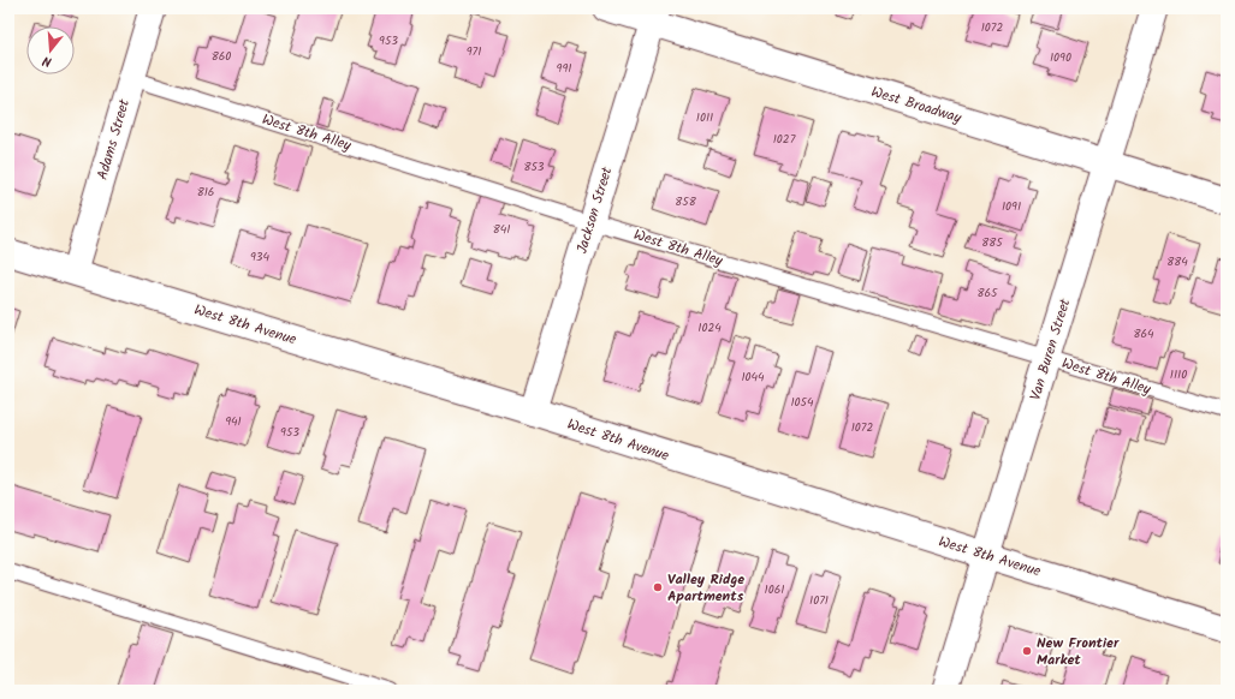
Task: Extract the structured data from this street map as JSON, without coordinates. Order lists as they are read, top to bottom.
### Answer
{
  "streets": {
    "street": [
      "West Broadway",
      "Adams Street",
      "Jackson Street",
      "West 8th Avenue",
      "Van Buren Street"
    ],
    "lane": ["West 8th Alley"]
  },
  "crossings": [
    ["West Broadway", "Jackson Street"],
    ["West Broadway", "Van Buren Street"],
    ["West 8th Alley", "Adams Street"],
    ["West 8th Alley", "Jackson Street"],
    ["West 8th Alley", "Van Buren Street"],
    ["Adams Street", "West 8th Avenue"],
    ["Jackson Street", "West 8th Avenue"],
    ["West 8th Avenue", "Van Buren Street"]
  ],
  "places": ["Valley Ridge Apartments", "New Frontier Market"],
  "house_numbers": [
    "1072",
    "953",
    "971",
    "860",
    "1090",
    "991",
    "1011",
    "1027",
    "853",
    "816",
    "858",
    "1091",
    "841",
    "885",
    "934",
    "884",
    "865",
    "1024",
    "864",
    "1110",
    "1044",
    "1054",
    "941",
    "1072",
    "953",
    "1061",
    "1071"
  ],
  "north": "bottom"
}
